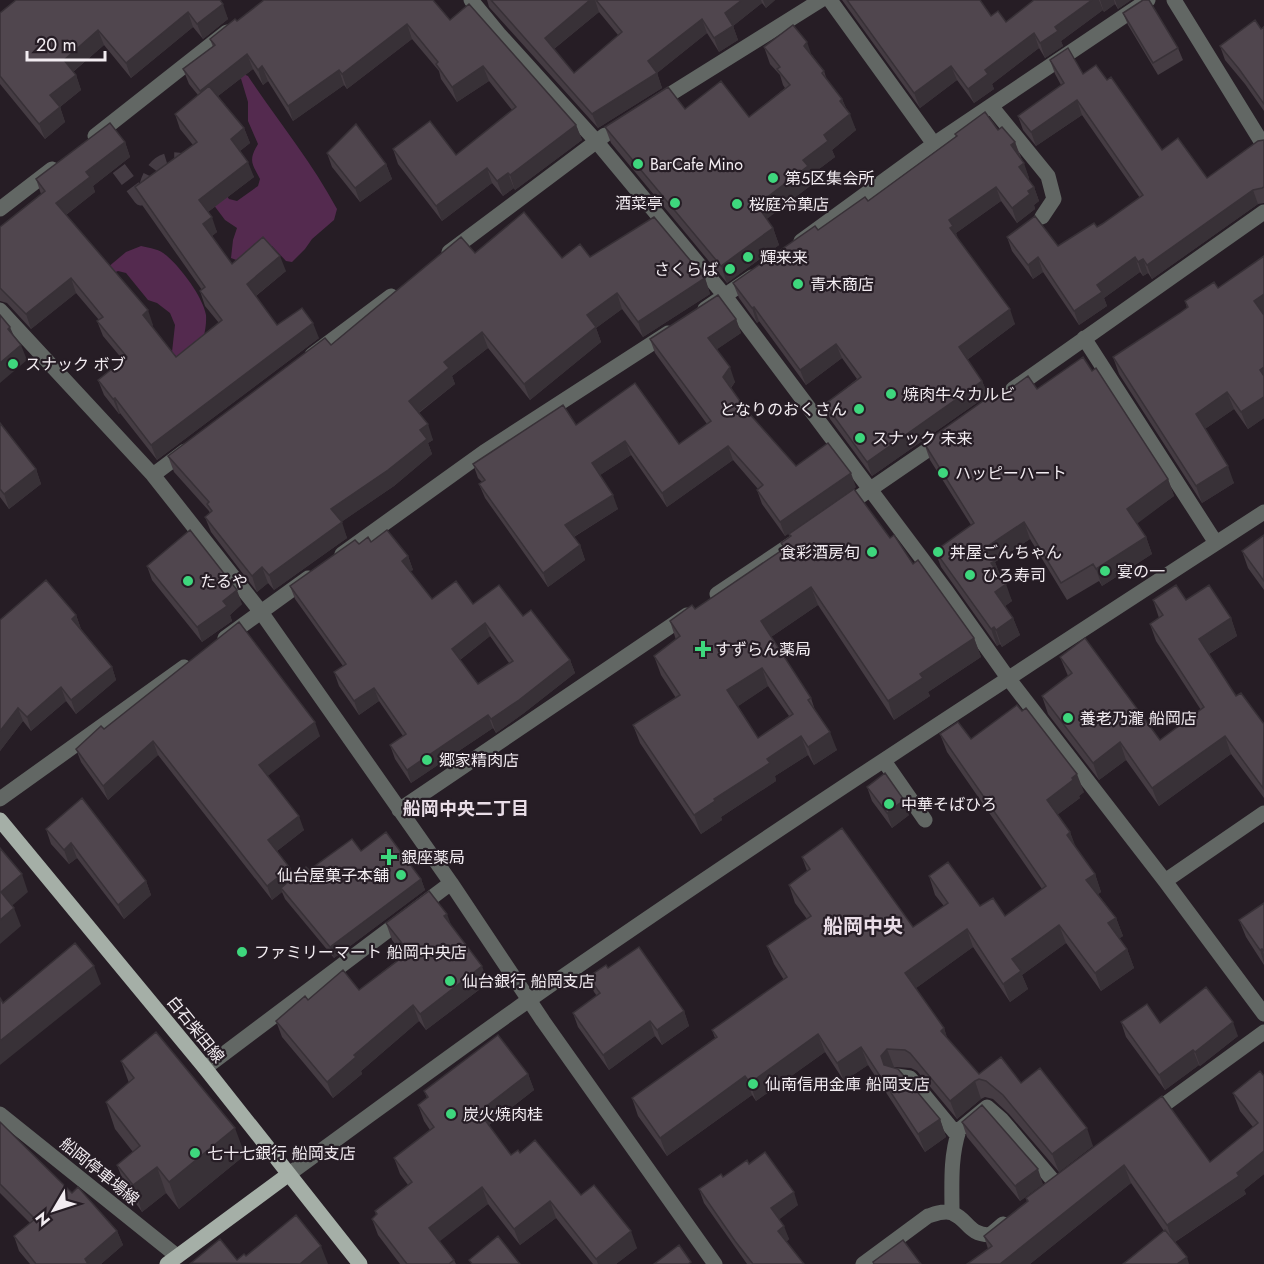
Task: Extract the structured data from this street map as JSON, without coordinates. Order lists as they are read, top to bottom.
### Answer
{
  "streets": {
    "main road": ["白石柴田線"],
    "street": ["船岡停車場線"]
  },
  "districts": ["船岡中央二丁目", "船岡中央"],
  "places": {
    "other": [
      "BarCafe Mino",
      "第５区集会所",
      "酒菜亭",
      "桜庭冷菓店",
      "輝来来",
      "さくらば",
      "青木商店",
      "スナック ボブ",
      "焼肉牛々カルビ",
      "となりのおくさん",
      "スナック 未来",
      "ハッピーハート",
      "食彩酒房旬",
      "丼屋ごんちゃん",
      "宴の一",
      "ひろ寿司",
      "たるや",
      "養老乃瀧 船岡店",
      "郷家精肉店",
      "中華そばひろ",
      "仙台屋菓子本舗",
      "ファミリーマート 船岡中央店",
      "仙台銀行 船岡支店",
      "仙南信用金庫 船岡支店",
      "炭火焼肉桂",
      "七十七銀行 船岡支店"
    ],
    "health": ["すずらん薬局", "銀座薬局"]
  },
  "scale_bar": "20 m",
  "north": "bottom left"
}
